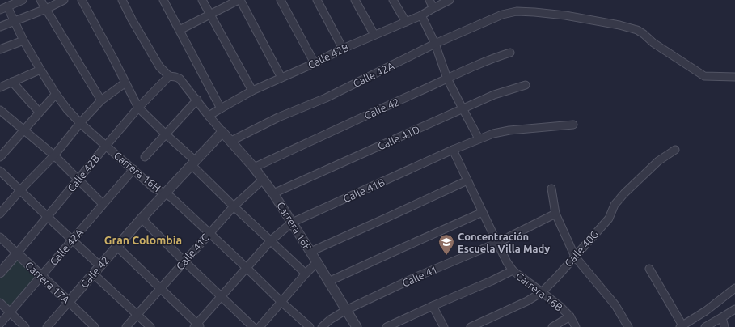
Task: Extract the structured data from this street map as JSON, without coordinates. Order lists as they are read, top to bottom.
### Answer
{
  "streets": {
    "street": [
      "Calle 42B",
      "Calle 42A",
      "Calle 42",
      "Calle 41D",
      "Carrera 16H",
      "Calle 41B",
      "Carrera 16F",
      "Calle 40G",
      "Calle 41C",
      "Calle 41",
      "Carrera 17A",
      "Carrera 16B"
    ]
  },
  "crossings": [
    ["Calle 42B", "Carrera 16H"],
    ["Calle 42B", "Carrera 17A"],
    ["Calle 42A", "Carrera 16H"],
    ["Calle 42A", "Carrera 16F"],
    ["Calle 42A", "Carrera 17A"],
    ["Calle 42", "Carrera 16H"],
    ["Calle 42", "Carrera 16F"],
    ["Calle 42", "Carrera 17A"],
    ["Calle 41D", "Carrera 16F"],
    ["Carrera 16H", "Calle 41B"],
    ["Carrera 16H", "Calle 41C"],
    ["Calle 41B", "Carrera 16F"],
    ["Calle 41B", "Carrera 16B"],
    ["Carrera 16F", "Calle 41C"],
    ["Carrera 16F", "Calle 41"],
    ["Calle 40G", "Carrera 16B"],
    ["Calle 41", "Carrera 16B"]
  ],
  "districts": ["Gran Colombia"],
  "places": {
    "school or university": ["Concentración Escuela Villa Mady"]
  }
}
